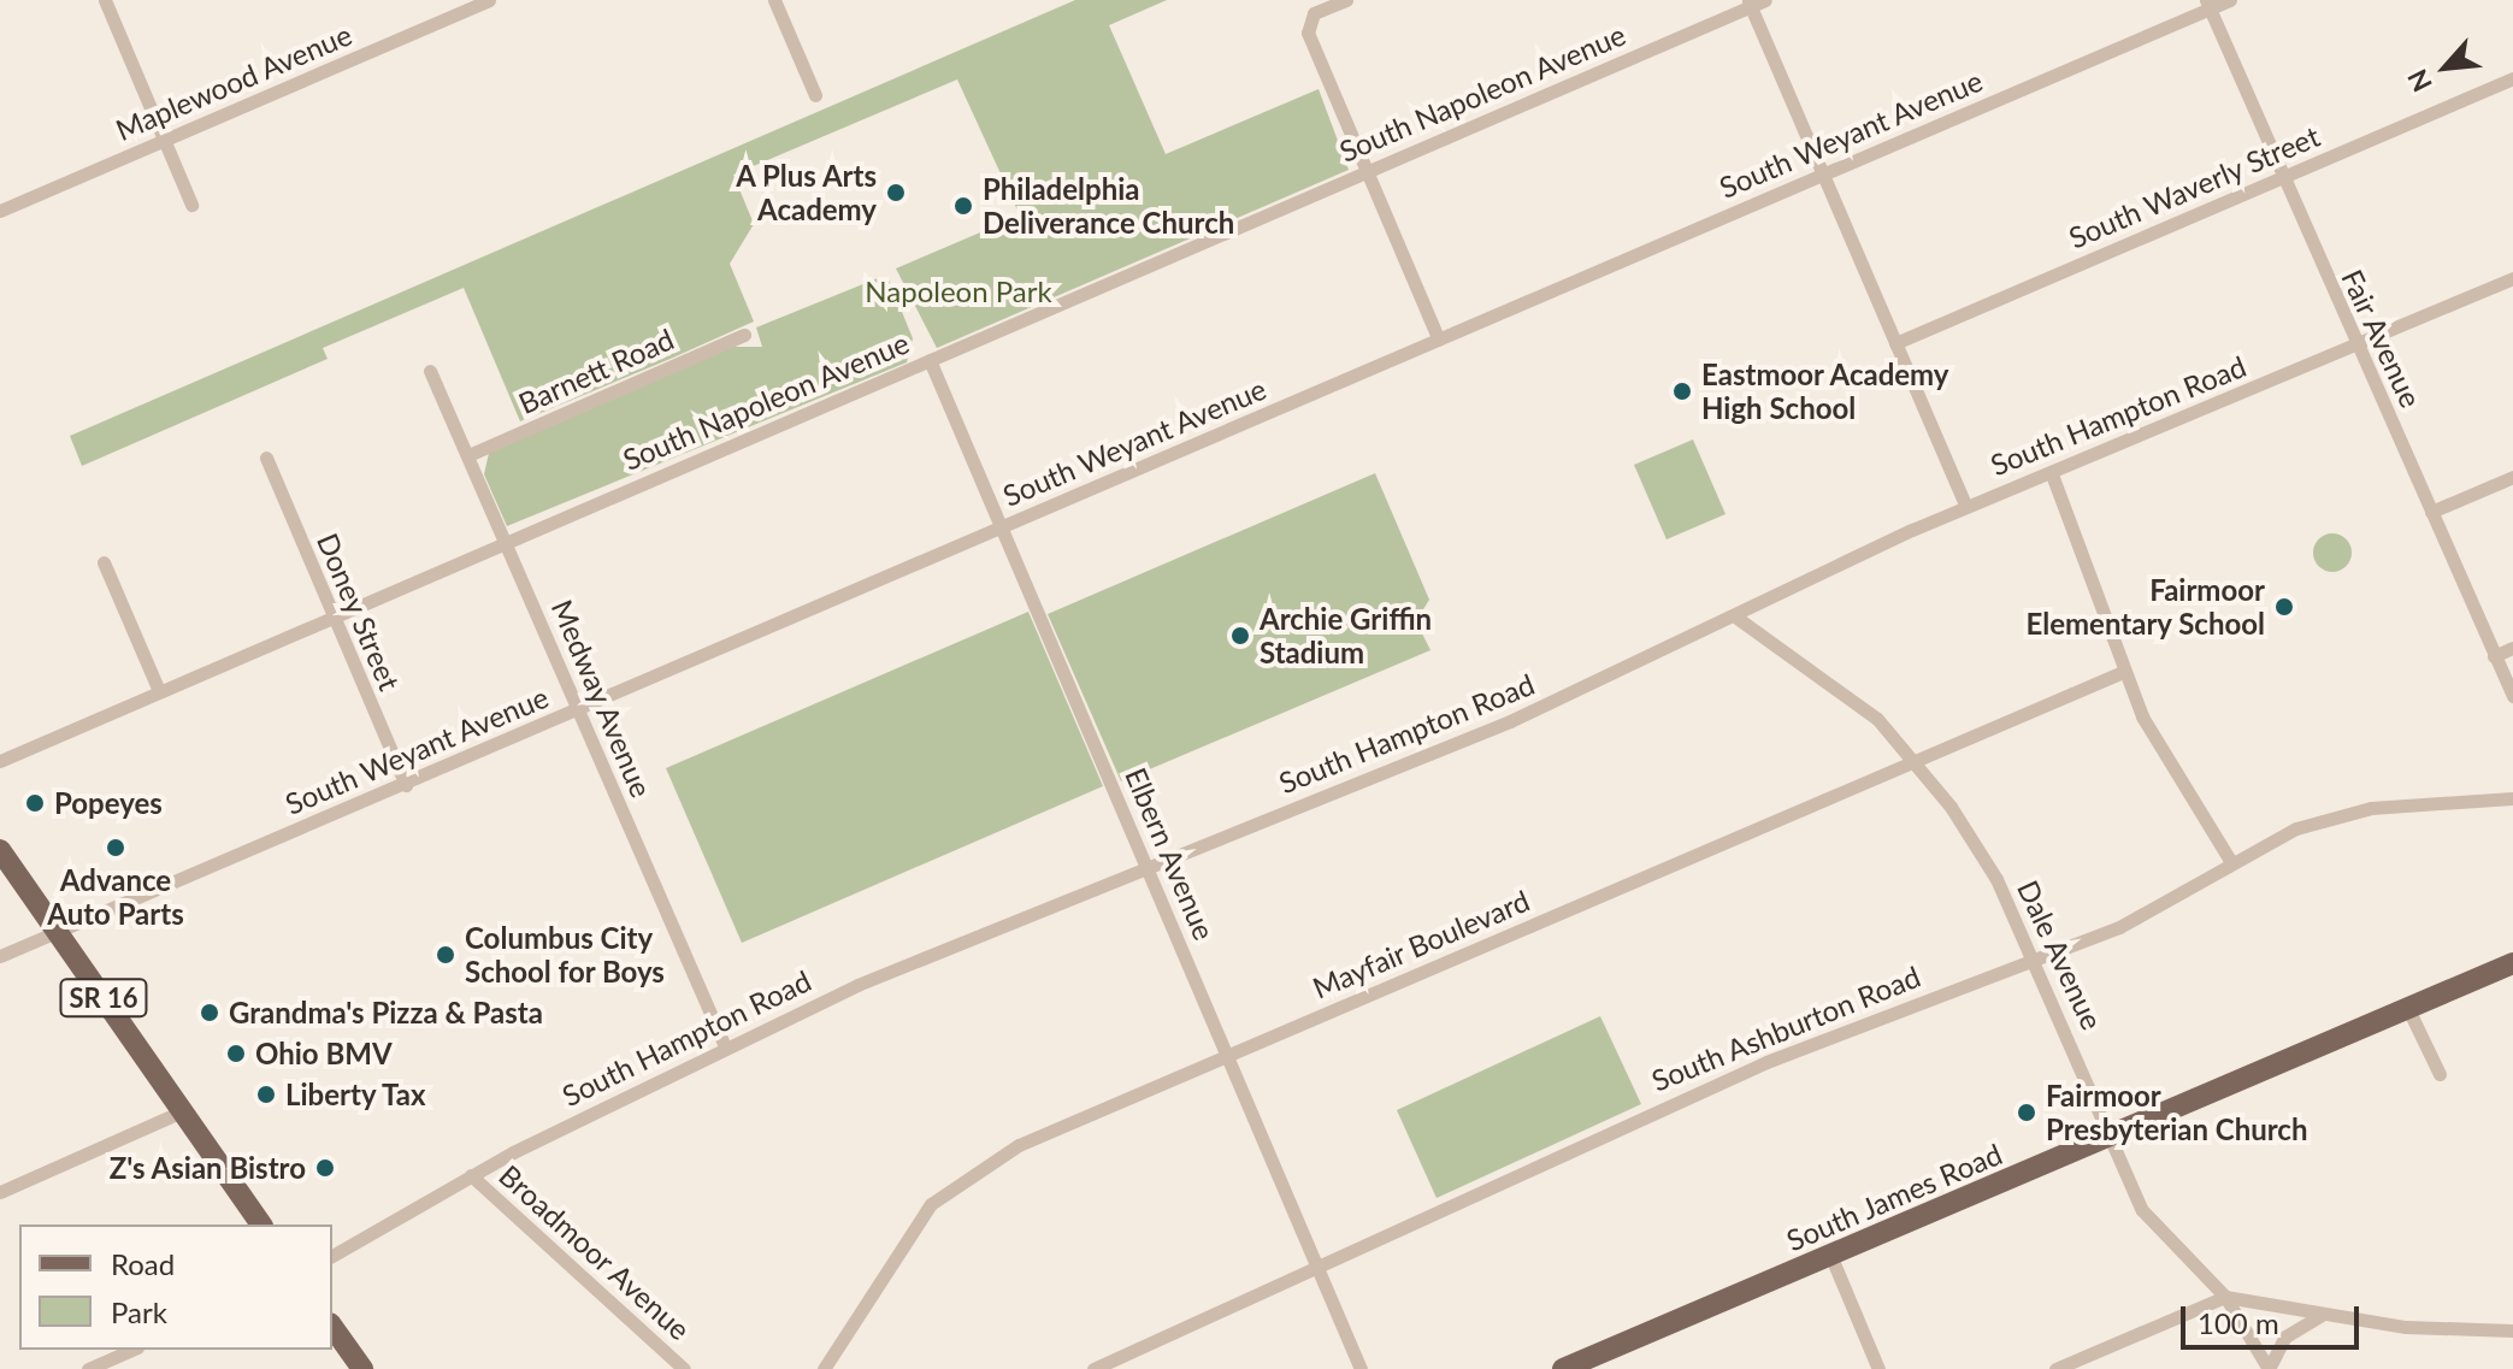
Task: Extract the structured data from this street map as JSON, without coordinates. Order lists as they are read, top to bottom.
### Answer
{
  "streets": {
    "main road": ["SR 16", "South James Road"],
    "street": [
      "Maplewood Avenue",
      "South Napoleon Avenue",
      "South Weyant Avenue",
      "South Waverly Street",
      "Fair Avenue",
      "Barnett Road",
      "South Hampton Road",
      "Doney Street",
      "Medway Avenue",
      "Elbern Avenue",
      "Mayfair Boulevard",
      "Dale Avenue",
      "South Ashburton Road",
      "Broadmoor Avenue"
    ]
  },
  "crossings": [
    ["South Napoleon Avenue", "Doney Street"],
    ["South Napoleon Avenue", "Medway Avenue"],
    ["South Napoleon Avenue", "Elbern Avenue"],
    ["South Weyant Avenue", "Fair Avenue"],
    ["South Weyant Avenue", "Doney Street"],
    ["South Weyant Avenue", "Medway Avenue"],
    ["South Weyant Avenue", "Elbern Avenue"],
    ["South Weyant Avenue", "SR 16"],
    ["South Waverly Street", "Fair Avenue"],
    ["Fair Avenue", "South Hampton Road"],
    ["Barnett Road", "Medway Avenue"],
    ["South Hampton Road", "Medway Avenue"],
    ["South Hampton Road", "Elbern Avenue"],
    ["South Hampton Road", "Dale Avenue"],
    ["South Hampton Road", "Broadmoor Avenue"],
    ["Elbern Avenue", "Mayfair Boulevard"],
    ["Elbern Avenue", "South Ashburton Road"],
    ["Mayfair Boulevard", "Dale Avenue"],
    ["Dale Avenue", "South Ashburton Road"],
    ["Dale Avenue", "South James Road"]
  ],
  "parks": ["Napoleon Park"],
  "places": [
    "A Plus Arts Academy",
    "Philadelphia Deliverance Church",
    "Eastmoor Academy High School",
    "Fairmoor Elementary School",
    "Archie Griffin Stadium",
    "Popeyes",
    "Advance Auto Parts",
    "Columbus City School for Boys",
    "Grandma's Pizza & Pasta",
    "Ohio BMV",
    "Liberty Tax",
    "Fairmoor Presbyterian Church",
    "Z's Asian Bistro"
  ],
  "legend": ["Road", "Park"],
  "scale_bar": "100 m",
  "north": "bottom left"
}
